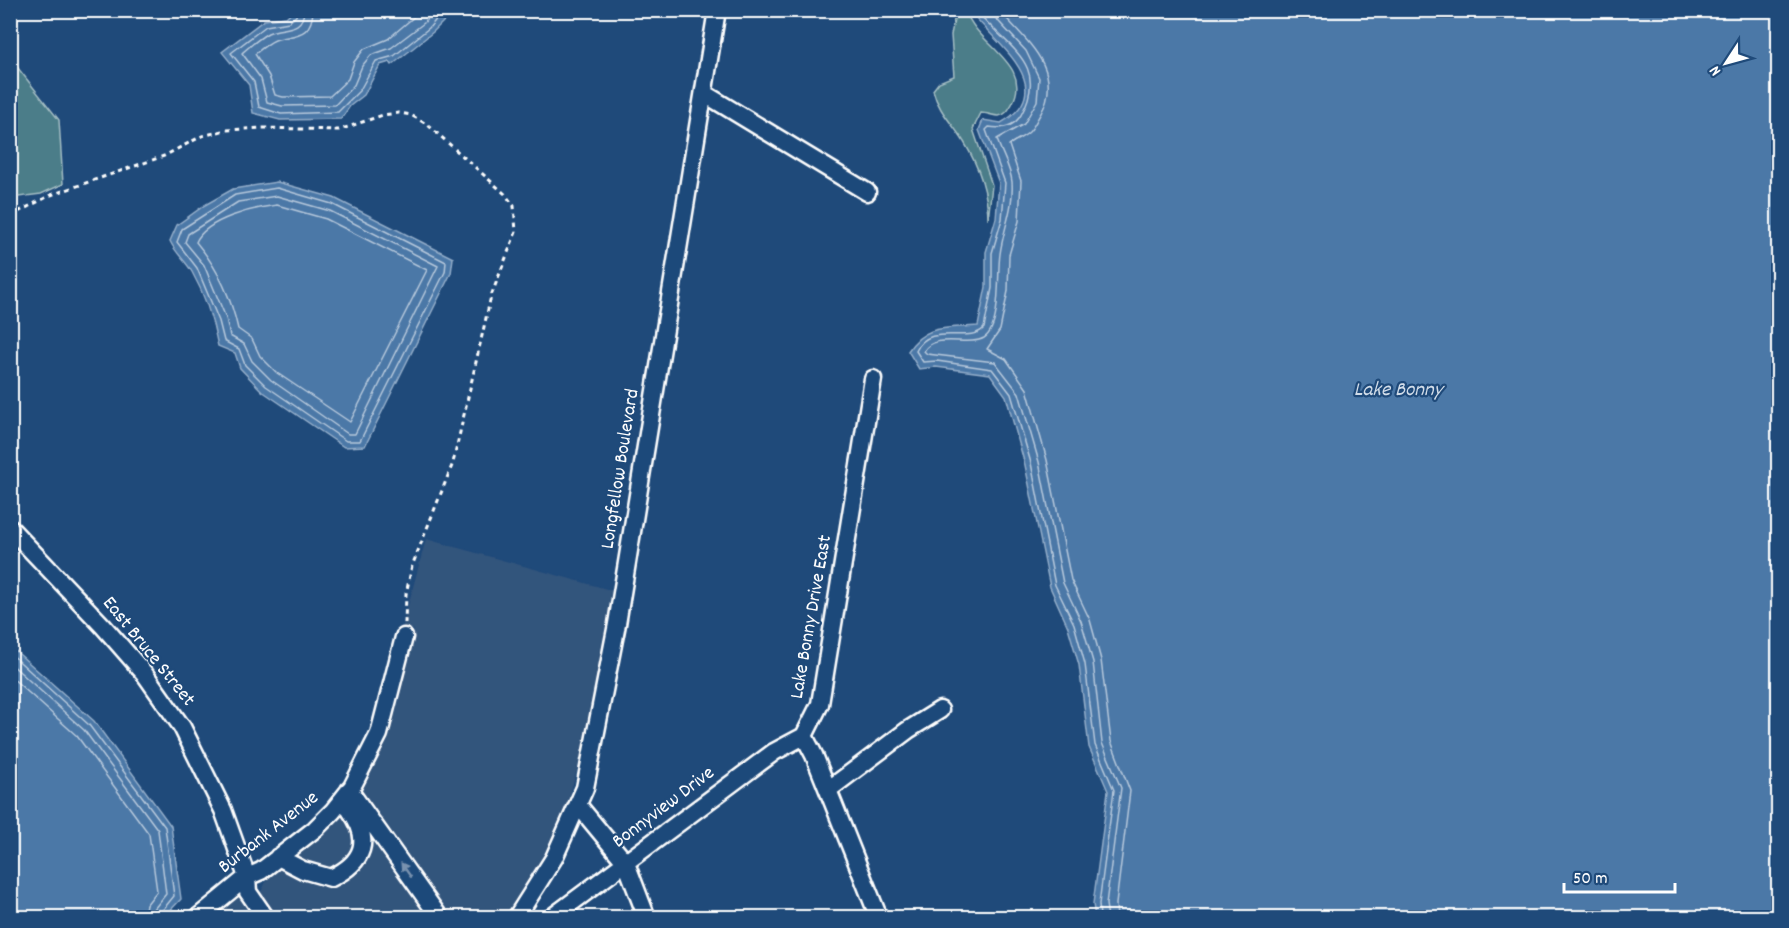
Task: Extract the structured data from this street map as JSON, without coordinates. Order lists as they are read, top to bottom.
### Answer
{
  "streets": {
    "street": [
      "Longfellow Boulevard",
      "Lake Bonny Drive East",
      "East Bruce Street",
      "Bonnyview Drive",
      "Burbank Avenue"
    ]
  },
  "crossings": [
    ["Lake Bonny Drive East", "Bonnyview Drive"],
    ["East Bruce Street", "Burbank Avenue"]
  ],
  "water": ["Lake Bonny"],
  "scale_bar": "50 m",
  "north": "bottom left"
}
